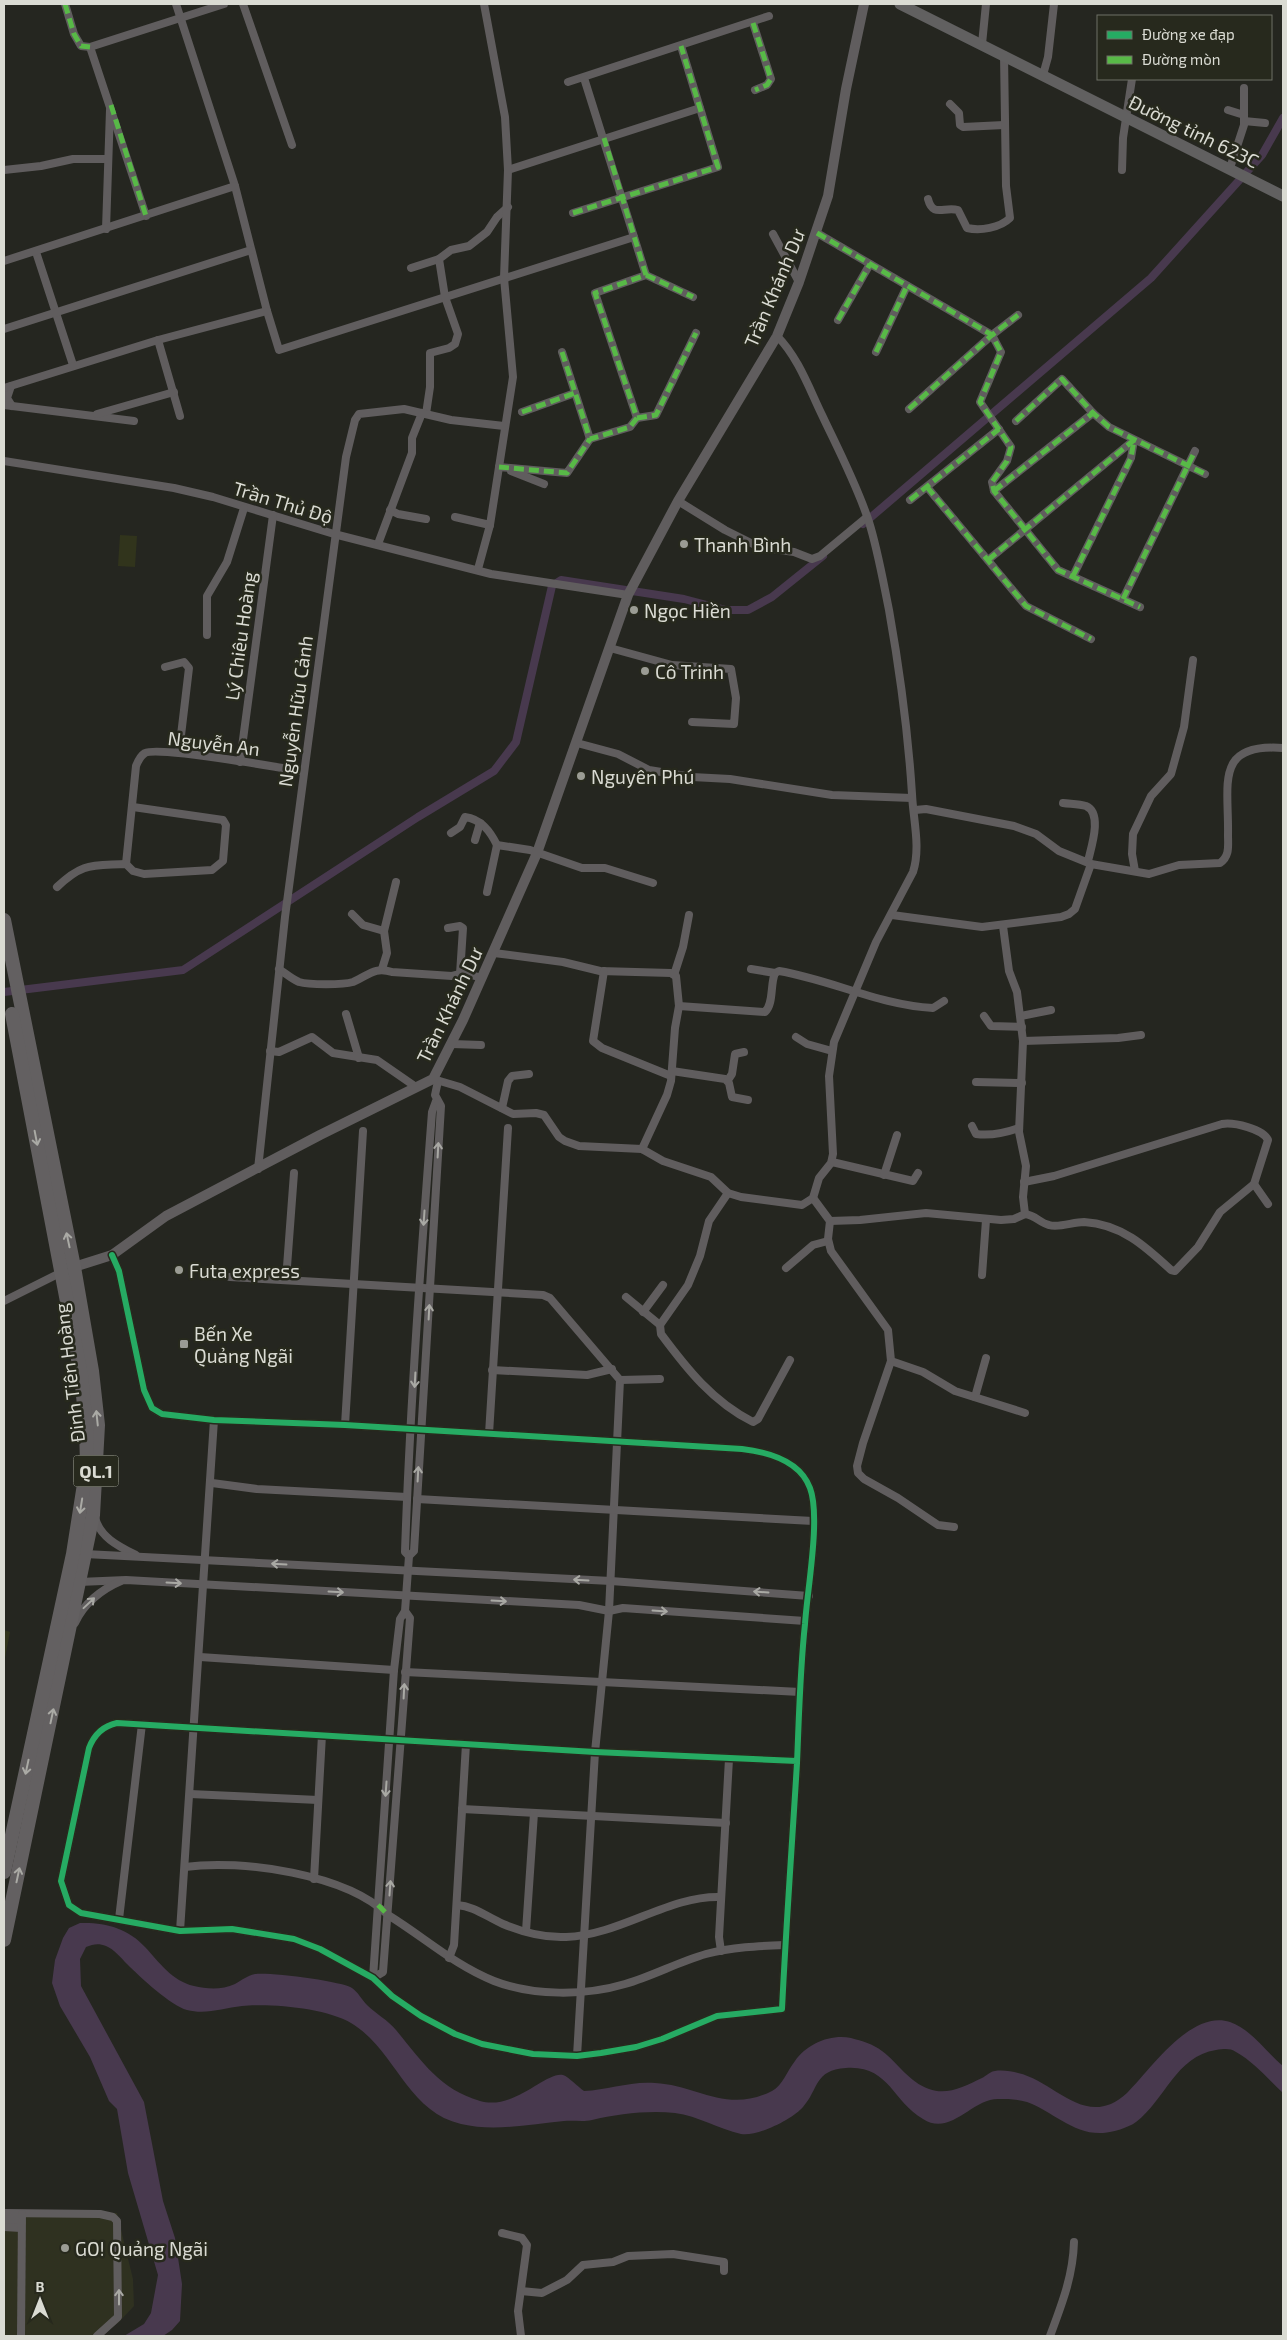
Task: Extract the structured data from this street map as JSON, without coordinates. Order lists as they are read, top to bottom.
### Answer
{
  "streets": {
    "highway": ["Đinh Tiên Hoàng", "QL.1"],
    "main road": ["Đường tỉnh 623C"],
    "street": [
      "Trần Khánh Dư",
      "Trần Thủ Độ",
      "Lý Chiêu Hoàng",
      "Nguyễn Hữu Cảnh",
      "Nguyễn An"
    ]
  },
  "crossings": [
    ["Trần Khánh Dư", "Trần Thủ Độ"],
    ["Trần Khánh Dư", "Đinh Tiên Hoàng"],
    ["Trần Thủ Độ", "Lý Chiêu Hoàng"],
    ["Trần Thủ Độ", "Nguyễn Hữu Cảnh"],
    ["Lý Chiêu Hoàng", "Nguyễn An"],
    ["Nguyễn Hữu Cảnh", "Nguyễn An"]
  ],
  "places": {
    "other": [
      "Thanh Bình",
      "Ngọc Hiền",
      "Cô Trinh",
      "Nguyên Phú",
      "Futa express",
      "GO! Quảng Ngãi"
    ],
    "transit": ["Bến Xe Quảng Ngãi"]
  },
  "legend": ["Đường xe đạp", "Đường mòn"],
  "north": "top"
}
